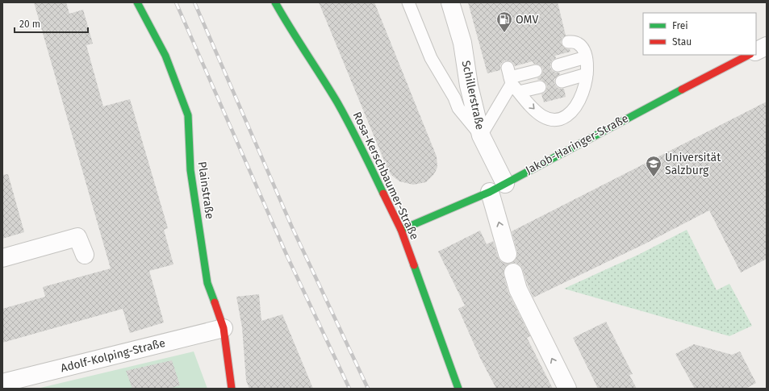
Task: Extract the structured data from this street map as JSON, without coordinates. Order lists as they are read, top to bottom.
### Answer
{
  "streets": {
    "street": [
      "Schillerstraße",
      "Jakob-Haringer-Straße",
      "Rosa-Kerschbaumer-Straße",
      "Plainstraße",
      "Adolf-Kolping-Straße"
    ]
  },
  "crossings": [
    ["Schillerstraße", "Jakob-Haringer-Straße"],
    ["Jakob-Haringer-Straße", "Rosa-Kerschbaumer-Straße"],
    ["Plainstraße", "Adolf-Kolping-Straße"]
  ],
  "places": {
    "fuel station": ["OMV"],
    "school or university": ["Universität Salzburg"]
  },
  "legend": ["Frei", "Stau"],
  "scale_bar": "20 m"
}
